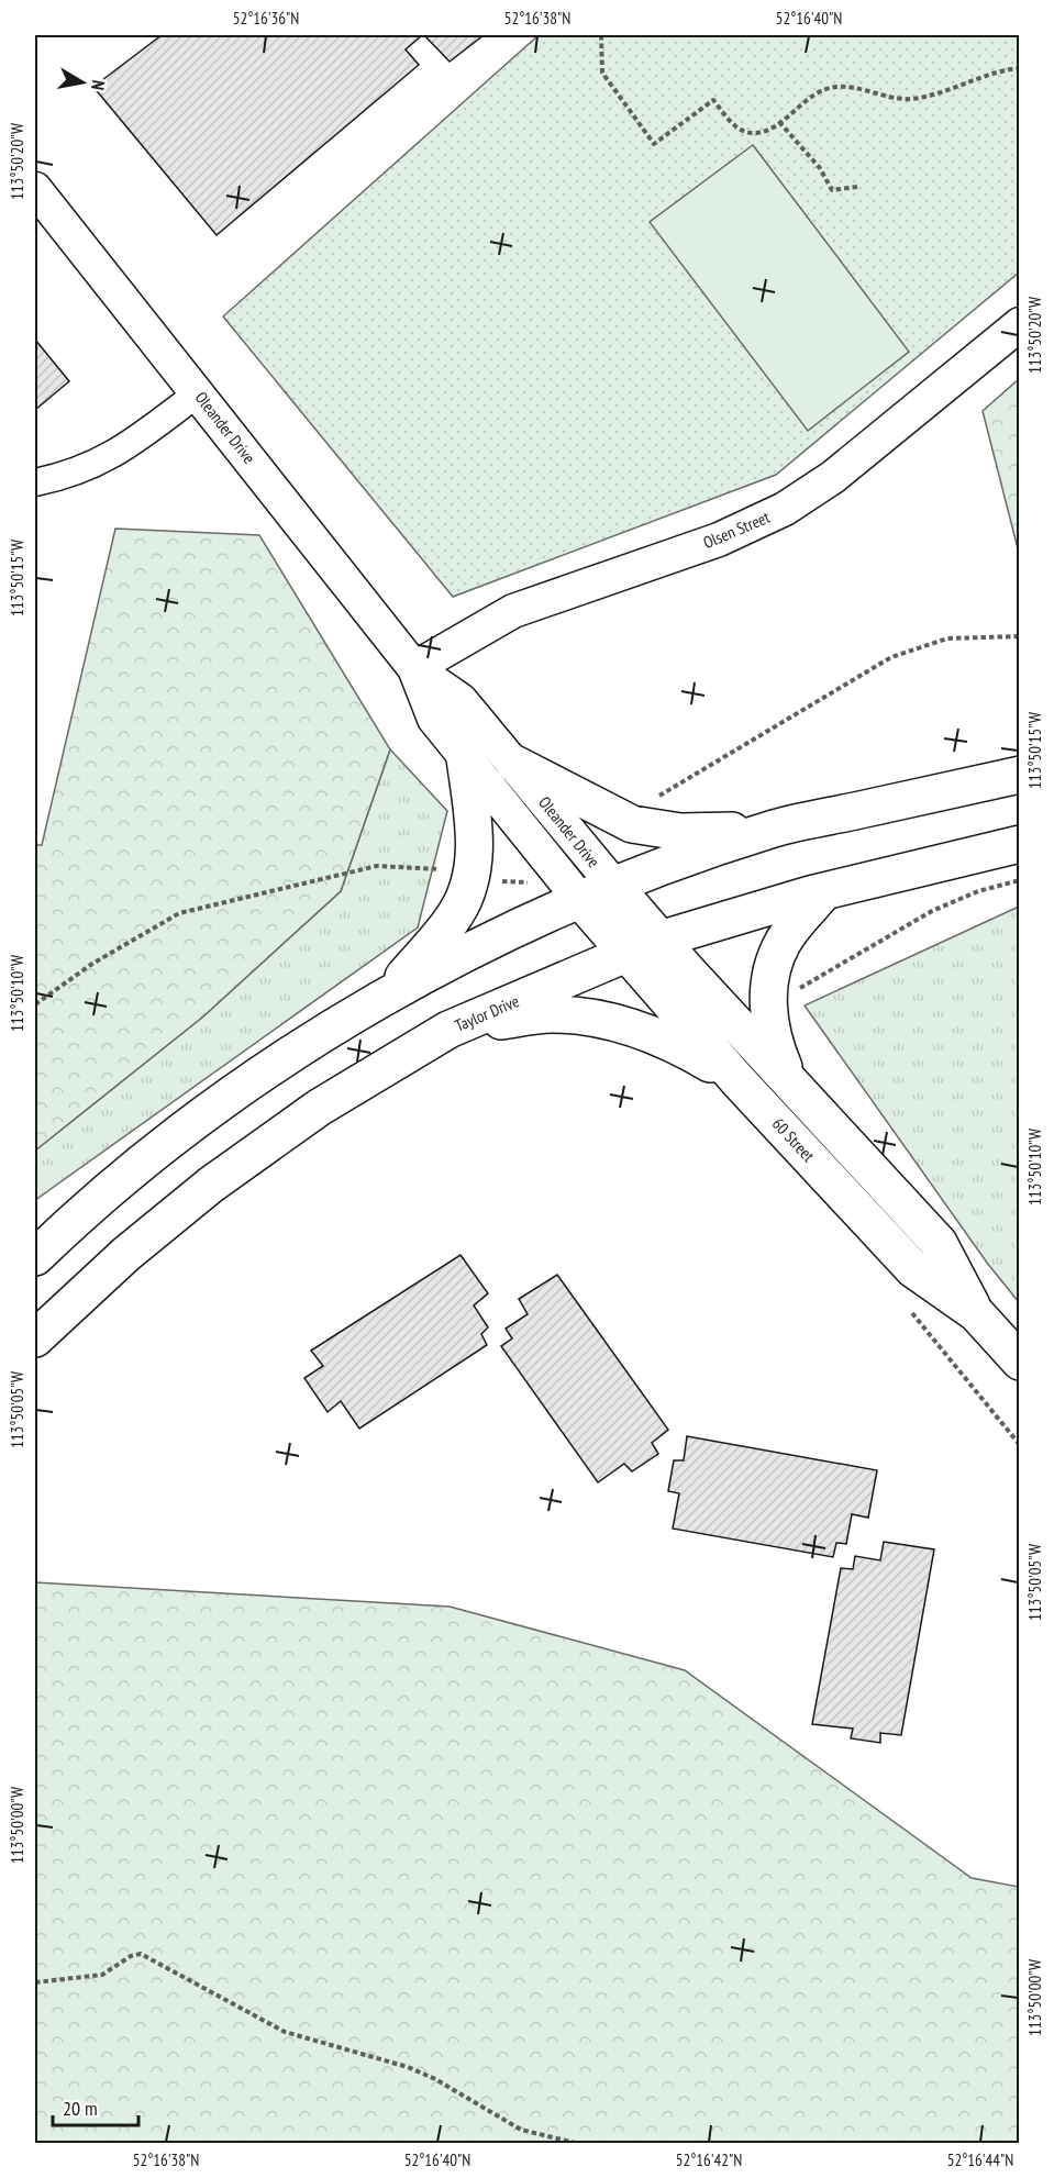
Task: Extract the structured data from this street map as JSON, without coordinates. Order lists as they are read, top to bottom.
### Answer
{
  "streets": {
    "main road": ["Taylor Drive", "60 Street"],
    "street": ["Oleander Drive", "Olsen Street"]
  },
  "crossings": [
    ["Oleander Drive", "Olsen Street"],
    ["Oleander Drive", "60 Street"],
    ["Taylor Drive", "60 Street"]
  ],
  "scale_bar": "20 m",
  "north": "right",
  "coordinates": [
    "52°16'36\"N",
    "52°16'38\"N",
    "52°16'40\"N",
    "113°50'20\"W",
    "113°50'15\"W",
    "113°50'10\"W",
    "113°50'05\"W",
    "113°50'00\"W",
    "52°16'42\"N",
    "52°16'44\"N"
  ]
}
